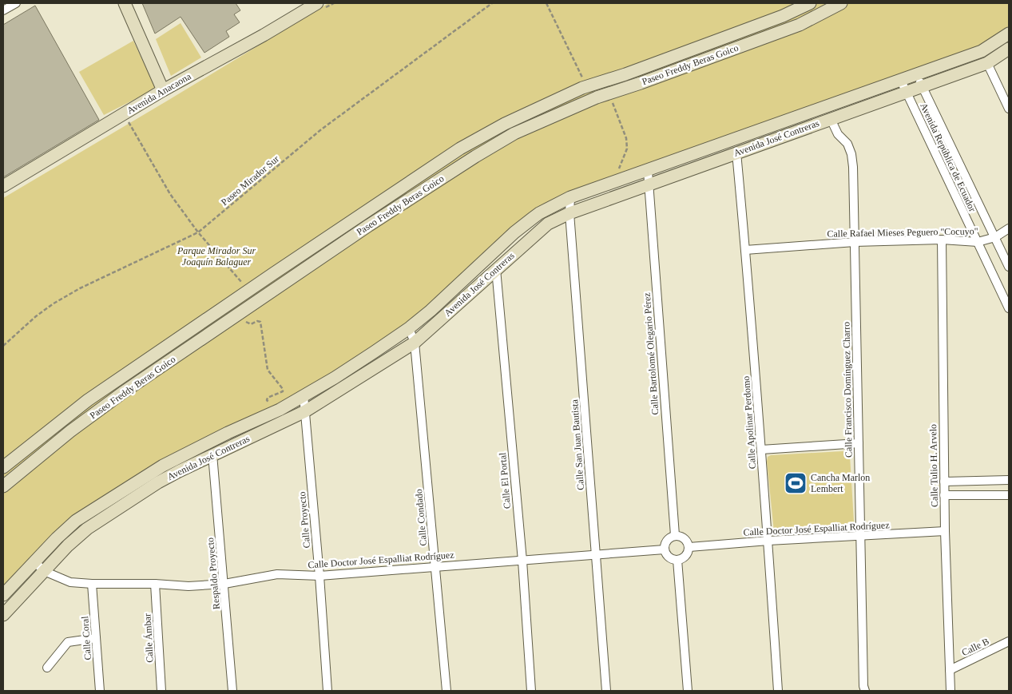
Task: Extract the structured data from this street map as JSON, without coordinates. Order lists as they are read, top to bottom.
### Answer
{
  "streets": {
    "main road": ["Paseo Freddy Beras Goico", "Avenida Anacaona", "Avenida José Contreras"],
    "street": [
      "Avenida República de Ecuador",
      "Calle Rafael Mieses Peguero \"Cocuyo\"",
      "Calle Bartolomé Olegario Pérez",
      "Calle Francisco Domínguez Charro",
      "Calle Apolinar Perdomo",
      "Calle San Juan Bautista",
      "Calle Tulio H. Arvelo",
      "Calle El Portal",
      "Calle Condado",
      "Calle Proyecto",
      "Calle Doctor José Espalliat Rodríguez",
      "Respaldo Proyecto",
      "Calle Coral",
      "Calle Ámbar",
      "Calle B"
    ],
    "path": ["Paseo Mirador Sur"]
  },
  "crossings": [
    ["Avenida José Contreras", "Avenida República de Ecuador"],
    ["Avenida José Contreras", "Calle Bartolomé Olegario Pérez"],
    ["Avenida José Contreras", "Calle Francisco Domínguez Charro"],
    ["Avenida José Contreras", "Calle Apolinar Perdomo"],
    ["Avenida José Contreras", "Calle San Juan Bautista"],
    ["Avenida José Contreras", "Calle El Portal"],
    ["Avenida José Contreras", "Calle Condado"],
    ["Avenida José Contreras", "Calle Proyecto"],
    ["Avenida José Contreras", "Calle Doctor José Espalliat Rodríguez"],
    ["Avenida José Contreras", "Respaldo Proyecto"],
    ["Avenida República de Ecuador", "Calle Rafael Mieses Peguero \"Cocuyo\""],
    ["Calle Rafael Mieses Peguero \"Cocuyo\"", "Calle Francisco Domínguez Charro"],
    ["Calle Rafael Mieses Peguero \"Cocuyo\"", "Calle Apolinar Perdomo"],
    ["Calle Rafael Mieses Peguero \"Cocuyo\"", "Calle Tulio H. Arvelo"],
    ["Calle Bartolomé Olegario Pérez", "Calle Doctor José Espalliat Rodríguez"],
    ["Calle Francisco Domínguez Charro", "Calle Doctor José Espalliat Rodríguez"],
    ["Calle Apolinar Perdomo", "Calle Doctor José Espalliat Rodríguez"],
    ["Calle San Juan Bautista", "Calle Doctor José Espalliat Rodríguez"],
    ["Calle Tulio H. Arvelo", "Calle Doctor José Espalliat Rodríguez"],
    ["Calle Tulio H. Arvelo", "Calle B"],
    ["Calle El Portal", "Calle Doctor José Espalliat Rodríguez"],
    ["Calle Condado", "Calle Doctor José Espalliat Rodríguez"],
    ["Calle Proyecto", "Calle Doctor José Espalliat Rodríguez"],
    ["Calle Doctor José Espalliat Rodríguez", "Respaldo Proyecto"],
    ["Calle Doctor José Espalliat Rodríguez", "Calle Coral"],
    ["Calle Doctor José Espalliat Rodríguez", "Calle Ámbar"]
  ],
  "parks": ["Parque Mirador Sur Joaquín Balaguer"],
  "places": {
    "sports": ["Cancha Marlon Lembert"]
  }
}
